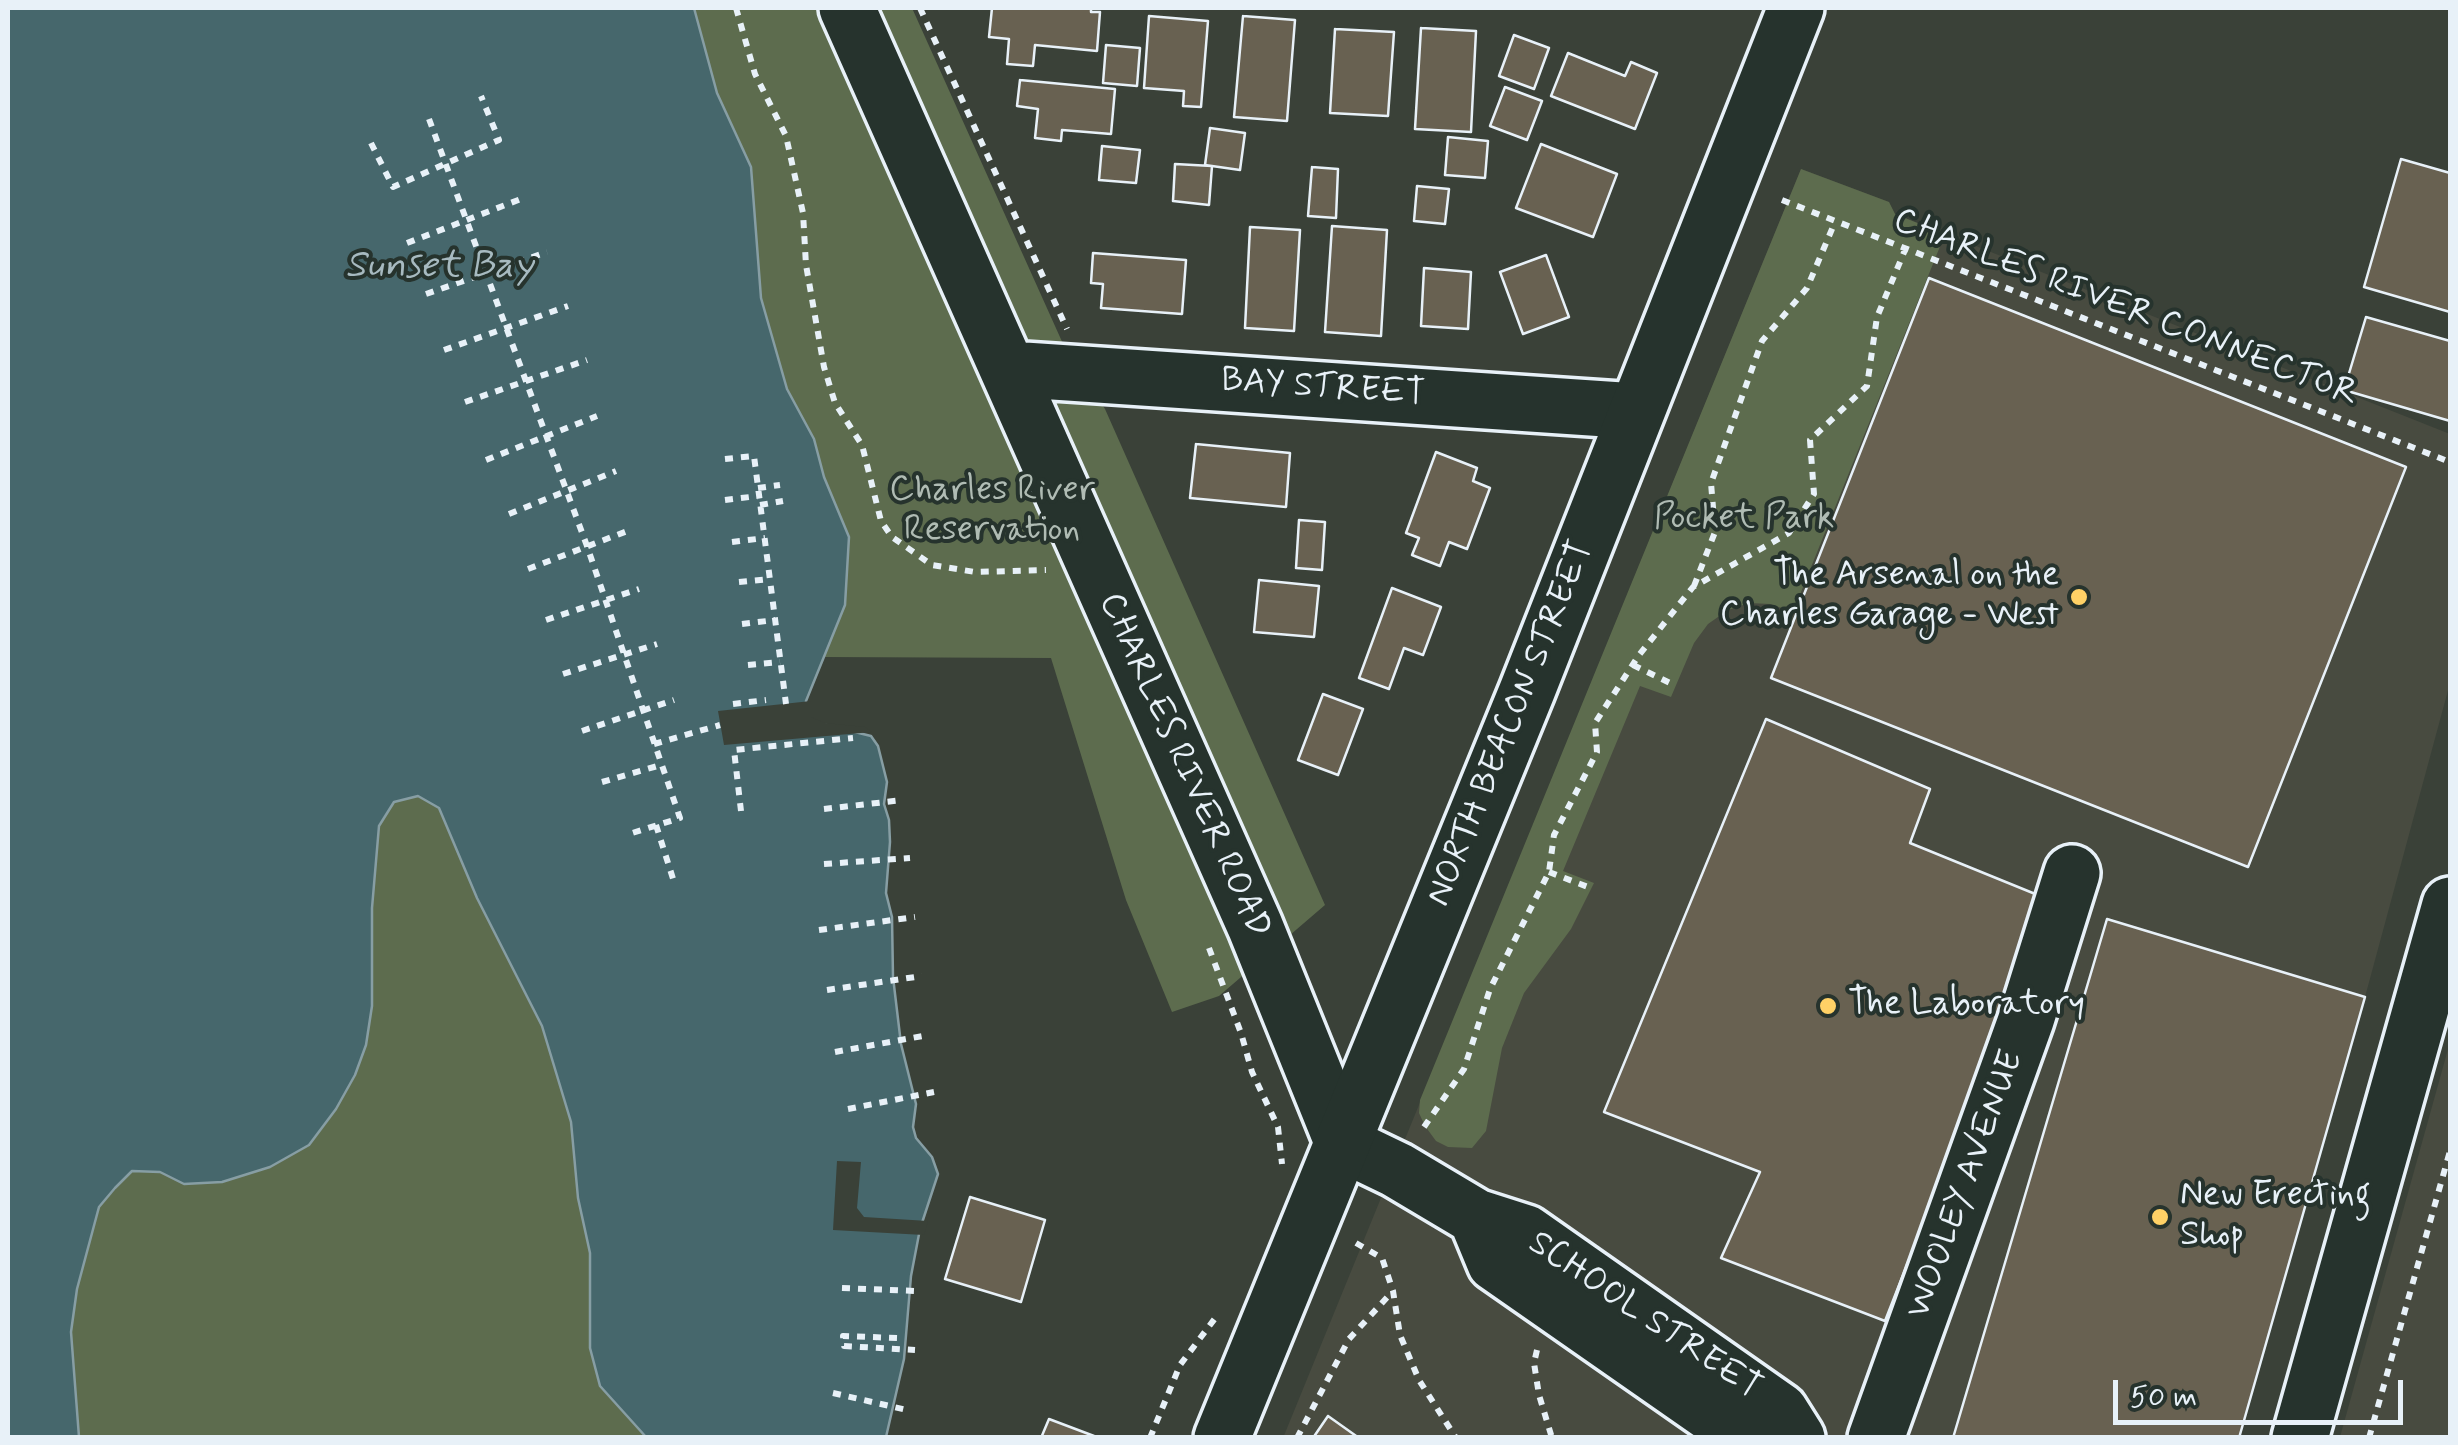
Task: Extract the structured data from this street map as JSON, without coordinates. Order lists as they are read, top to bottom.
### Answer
{
  "streets": {
    "street": [
      "BAY STREET",
      "NORTH BEACON STREET",
      "CHARLES RIVER ROAD",
      "WOOLEY AVENUE",
      "SCHOOL STREET"
    ],
    "path": ["CHARLES RIVER CONNECTOR"]
  },
  "crossings": [
    ["BAY STREET", "NORTH BEACON STREET"],
    ["BAY STREET", "CHARLES RIVER ROAD"],
    ["NORTH BEACON STREET", "CHARLES RIVER ROAD"],
    ["NORTH BEACON STREET", "SCHOOL STREET"],
    ["CHARLES RIVER ROAD", "SCHOOL STREET"]
  ],
  "water": ["Sunset Bay"],
  "parks": ["Charles River Reservation", "Pocket Park"],
  "places": ["The Arsenal on the Charles Garage - West", "The Laboratory", "New Erecting Shop"],
  "scale_bar": "50 m"
}
